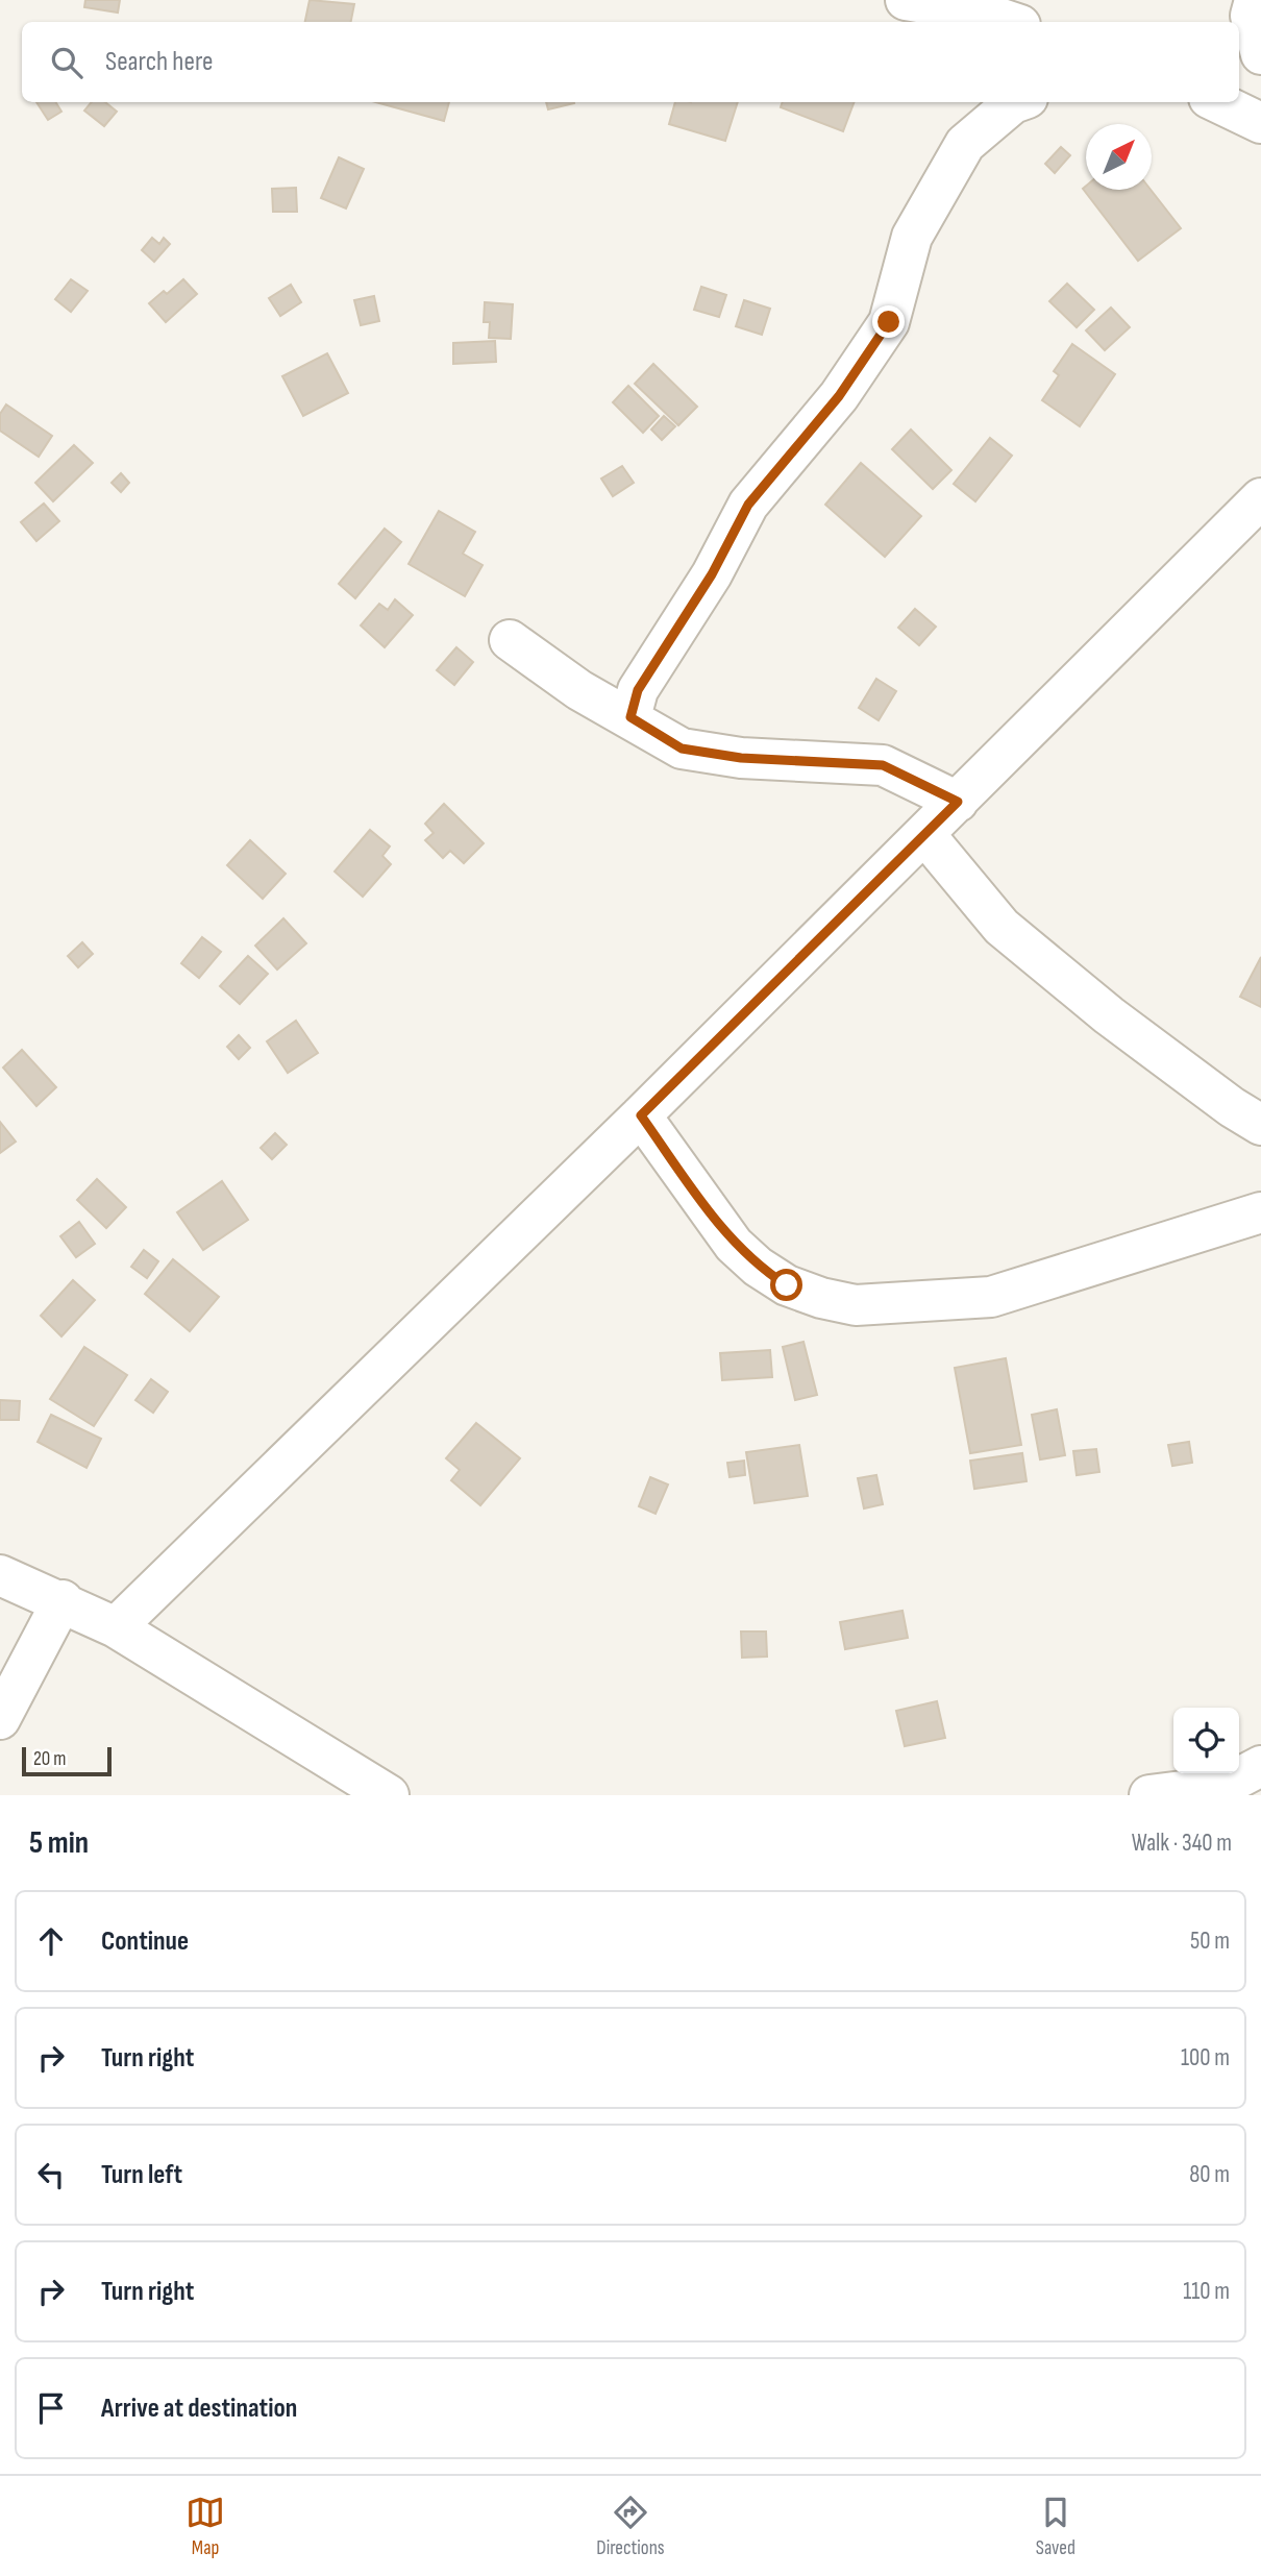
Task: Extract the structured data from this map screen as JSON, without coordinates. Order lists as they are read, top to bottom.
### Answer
{
  "scale_bar": "20 m",
  "north": "top right",
  "page": {
    "search": "Search here",
    "scale": "20 m",
    "heading": ["5 min", "Walk · 340 m"],
    "list": [
      ["Continue", "50 m"],
      ["Turn right", "100 m"],
      ["Turn left", "80 m"],
      ["Turn right", "110 m"],
      "Arrive at destination"
    ],
    "nav": ["Map", "Directions", "Saved"]
  }
}
